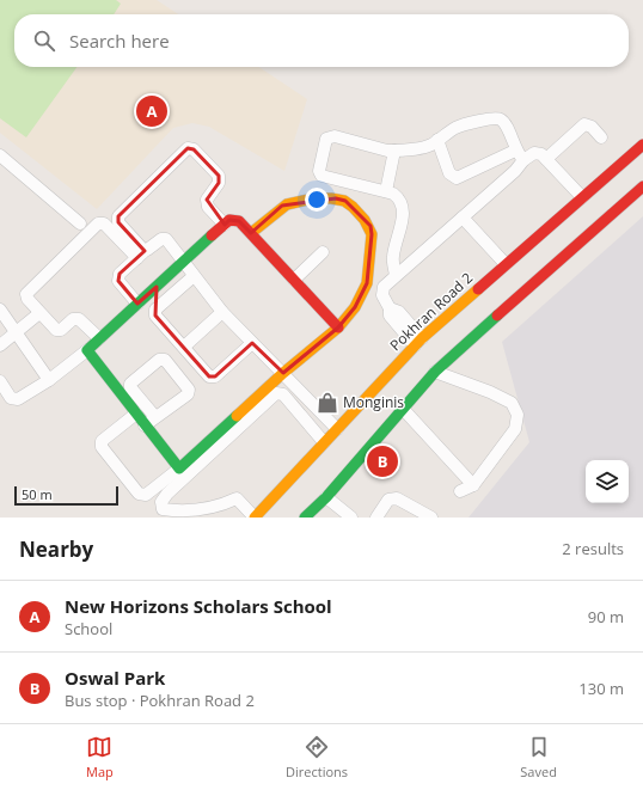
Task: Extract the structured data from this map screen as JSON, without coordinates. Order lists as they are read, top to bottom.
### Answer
{
  "streets": {
    "main road": ["Pokhran Road 2"]
  },
  "places": {
    "shop": ["Monginis"]
  },
  "scale_bar": "50 m",
  "page": {
    "search": "Search here",
    "pins": ["A", "B"],
    "scale": "50 m",
    "heading": ["Nearby", "2 results"],
    "list": [
      {
        "mark": "A",
        "name": "New Horizons Scholars School",
        "note": "School",
        "value": "90 m"
      },
      {
        "mark": "B",
        "name": "Oswal Park",
        "note": "Bus stop · Pokhran Road 2",
        "value": "130 m"
      }
    ],
    "nav": ["Map", "Directions", "Saved"]
  }
}
